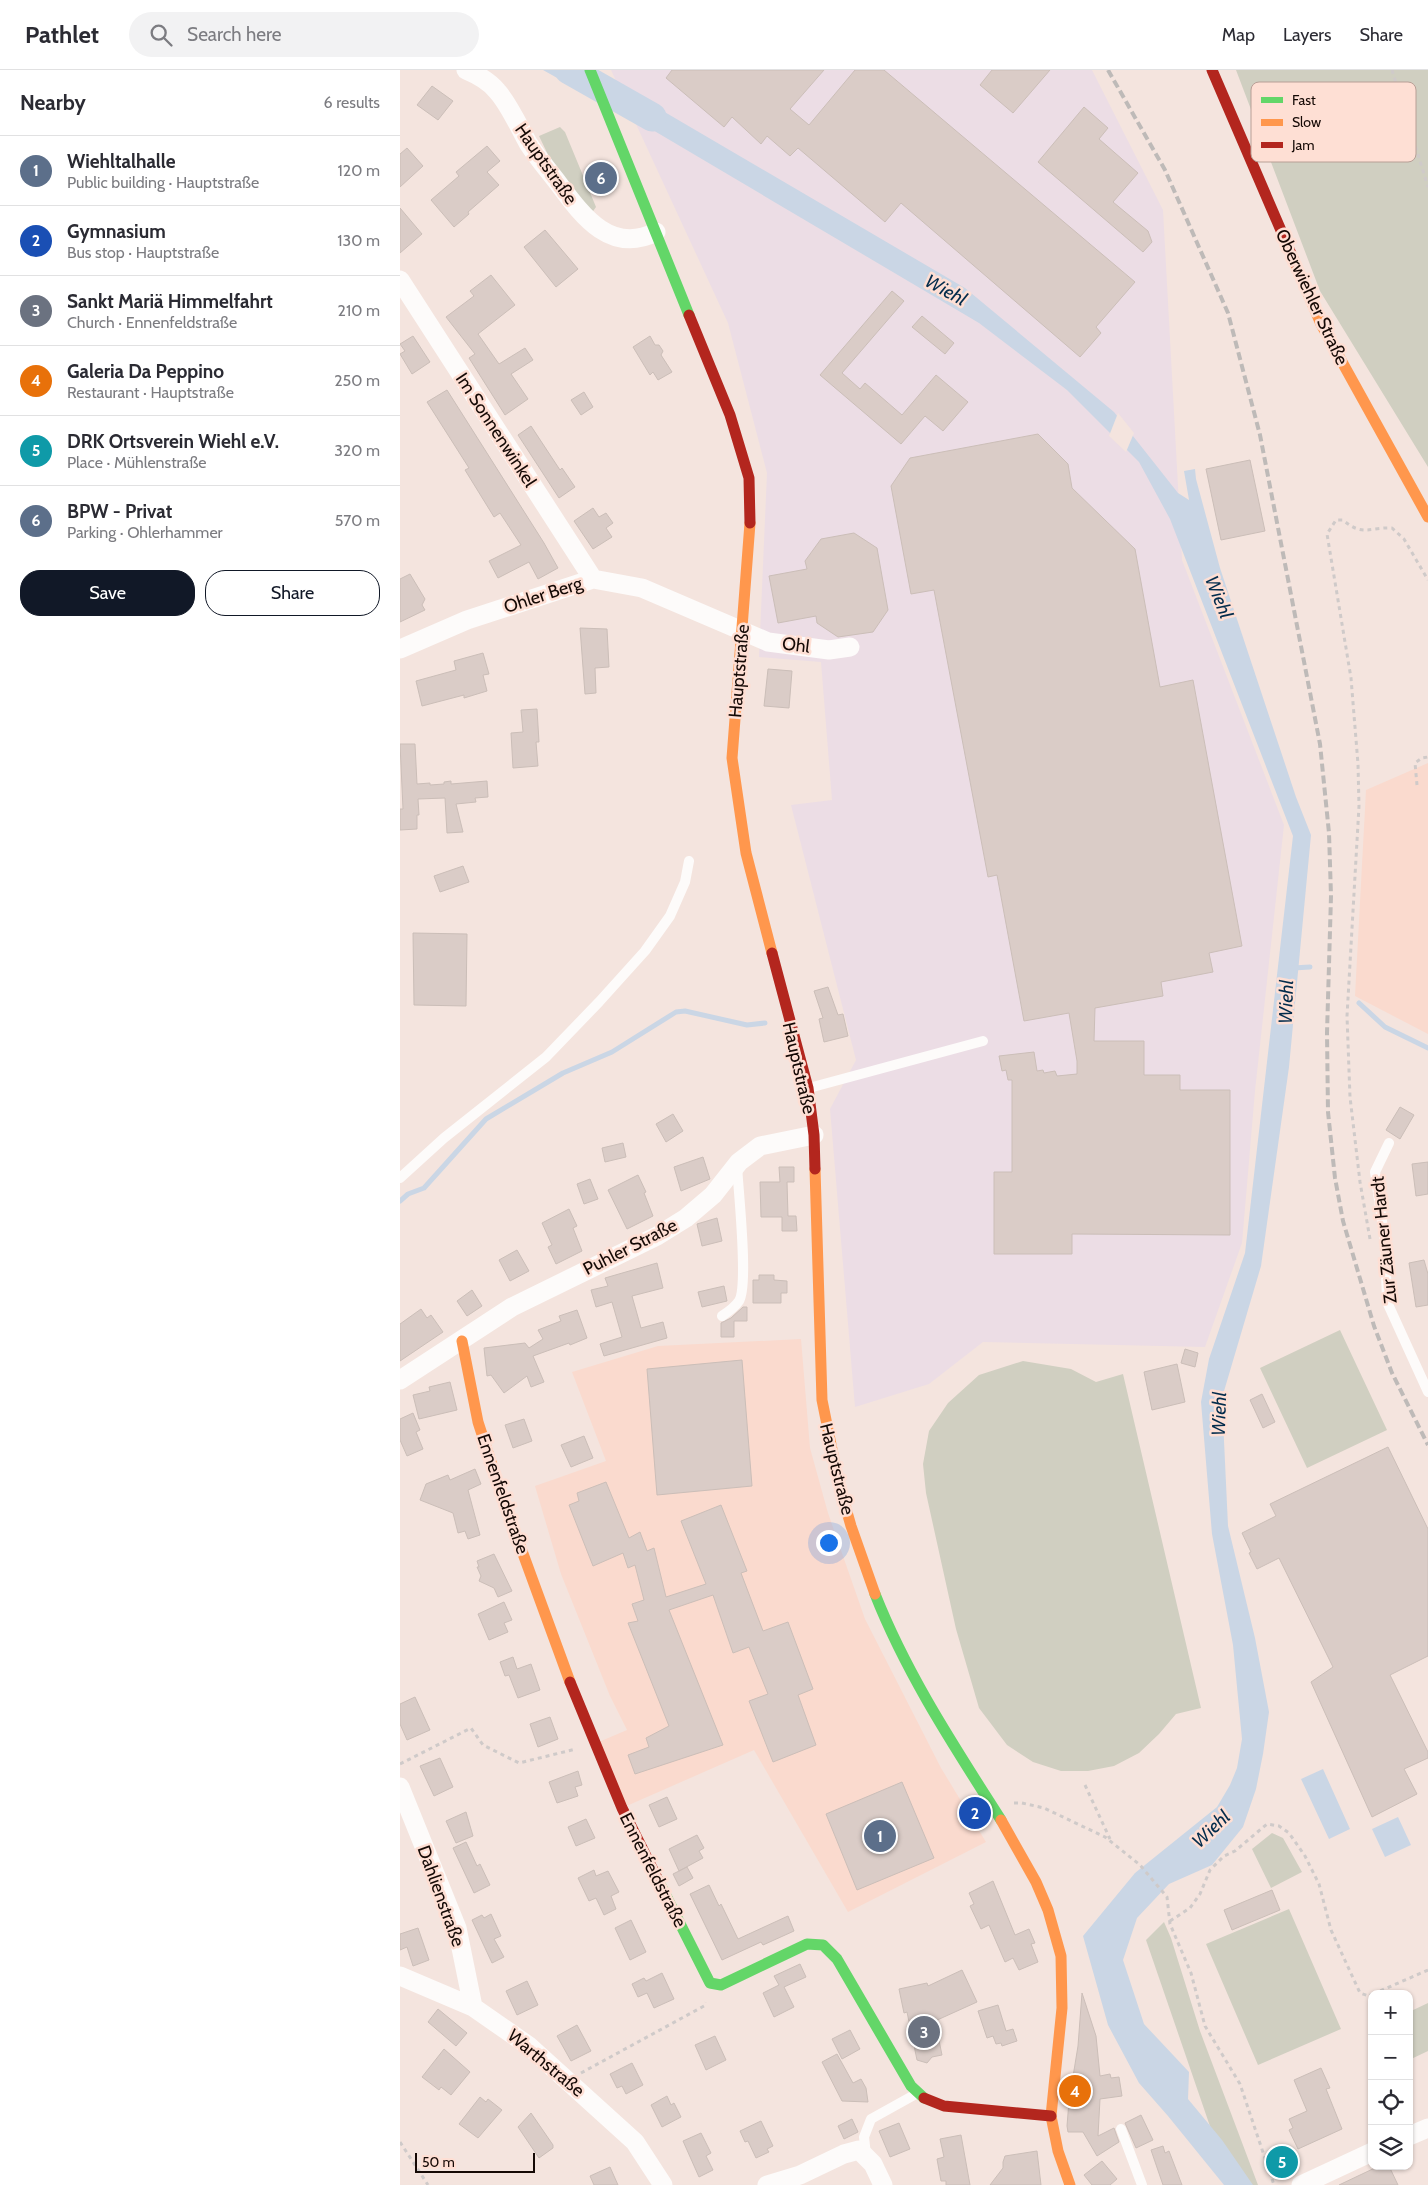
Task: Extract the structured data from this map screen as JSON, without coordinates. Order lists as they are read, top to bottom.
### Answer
{
  "streets": {
    "street": [
      "Hauptstraße",
      "Oberwiehler Straße",
      "Im Sonnenwinkel",
      "Ohler Berg",
      "Ohl",
      "Puhler Straße",
      "Ennenfeldstraße",
      "Dahlienstraße",
      "Warthstraße"
    ],
    "lane": ["Zur Zäuner Hardt"]
  },
  "crossings": [
    ["Hauptstraße", "Ohler Berg"],
    ["Hauptstraße", "Ohl"],
    ["Hauptstraße", "Puhler Straße"],
    ["Im Sonnenwinkel", "Ohler Berg"],
    ["Ohler Berg", "Ohl"],
    ["Puhler Straße", "Ennenfeldstraße"],
    ["Dahlienstraße", "Warthstraße"]
  ],
  "water": ["Wiehl"],
  "legend": ["Fast", "Slow", "Jam"],
  "scale_bar": "50 m",
  "page": {
    "header": "Pathlet",
    "search": "Search here",
    "nav": ["Map", "Layers", "Share"],
    "heading": ["Nearby", "6 results"],
    "list": [
      {
        "mark": "1",
        "name": "Wiehltalhalle",
        "note": "Public building · Hauptstraße",
        "value": "120 m"
      },
      {
        "mark": "2",
        "name": "Gymnasium",
        "note": "Bus stop · Hauptstraße",
        "value": "130 m"
      },
      {
        "mark": "3",
        "name": "Sankt Mariä Himmelfahrt",
        "note": "Church · Ennenfeldstraße",
        "value": "210 m"
      },
      {
        "mark": "4",
        "name": "Galeria Da Peppino",
        "note": "Restaurant · Hauptstraße",
        "value": "250 m"
      },
      {
        "mark": "5",
        "name": "DRK Ortsverein Wiehl e.V.",
        "note": "Place · Mühlenstraße",
        "value": "320 m"
      },
      {
        "mark": "6",
        "name": "BPW - Privat",
        "note": "Parking · Ohlerhammer",
        "value": "570 m"
      }
    ],
    "pins": [
      "6",
      "2",
      "1",
      "3",
      "4",
      "5"
    ],
    "buttons": ["Save", "Share"],
    "map_buttons": ["+", "−"],
    "scale": "50 m"
  }
}
